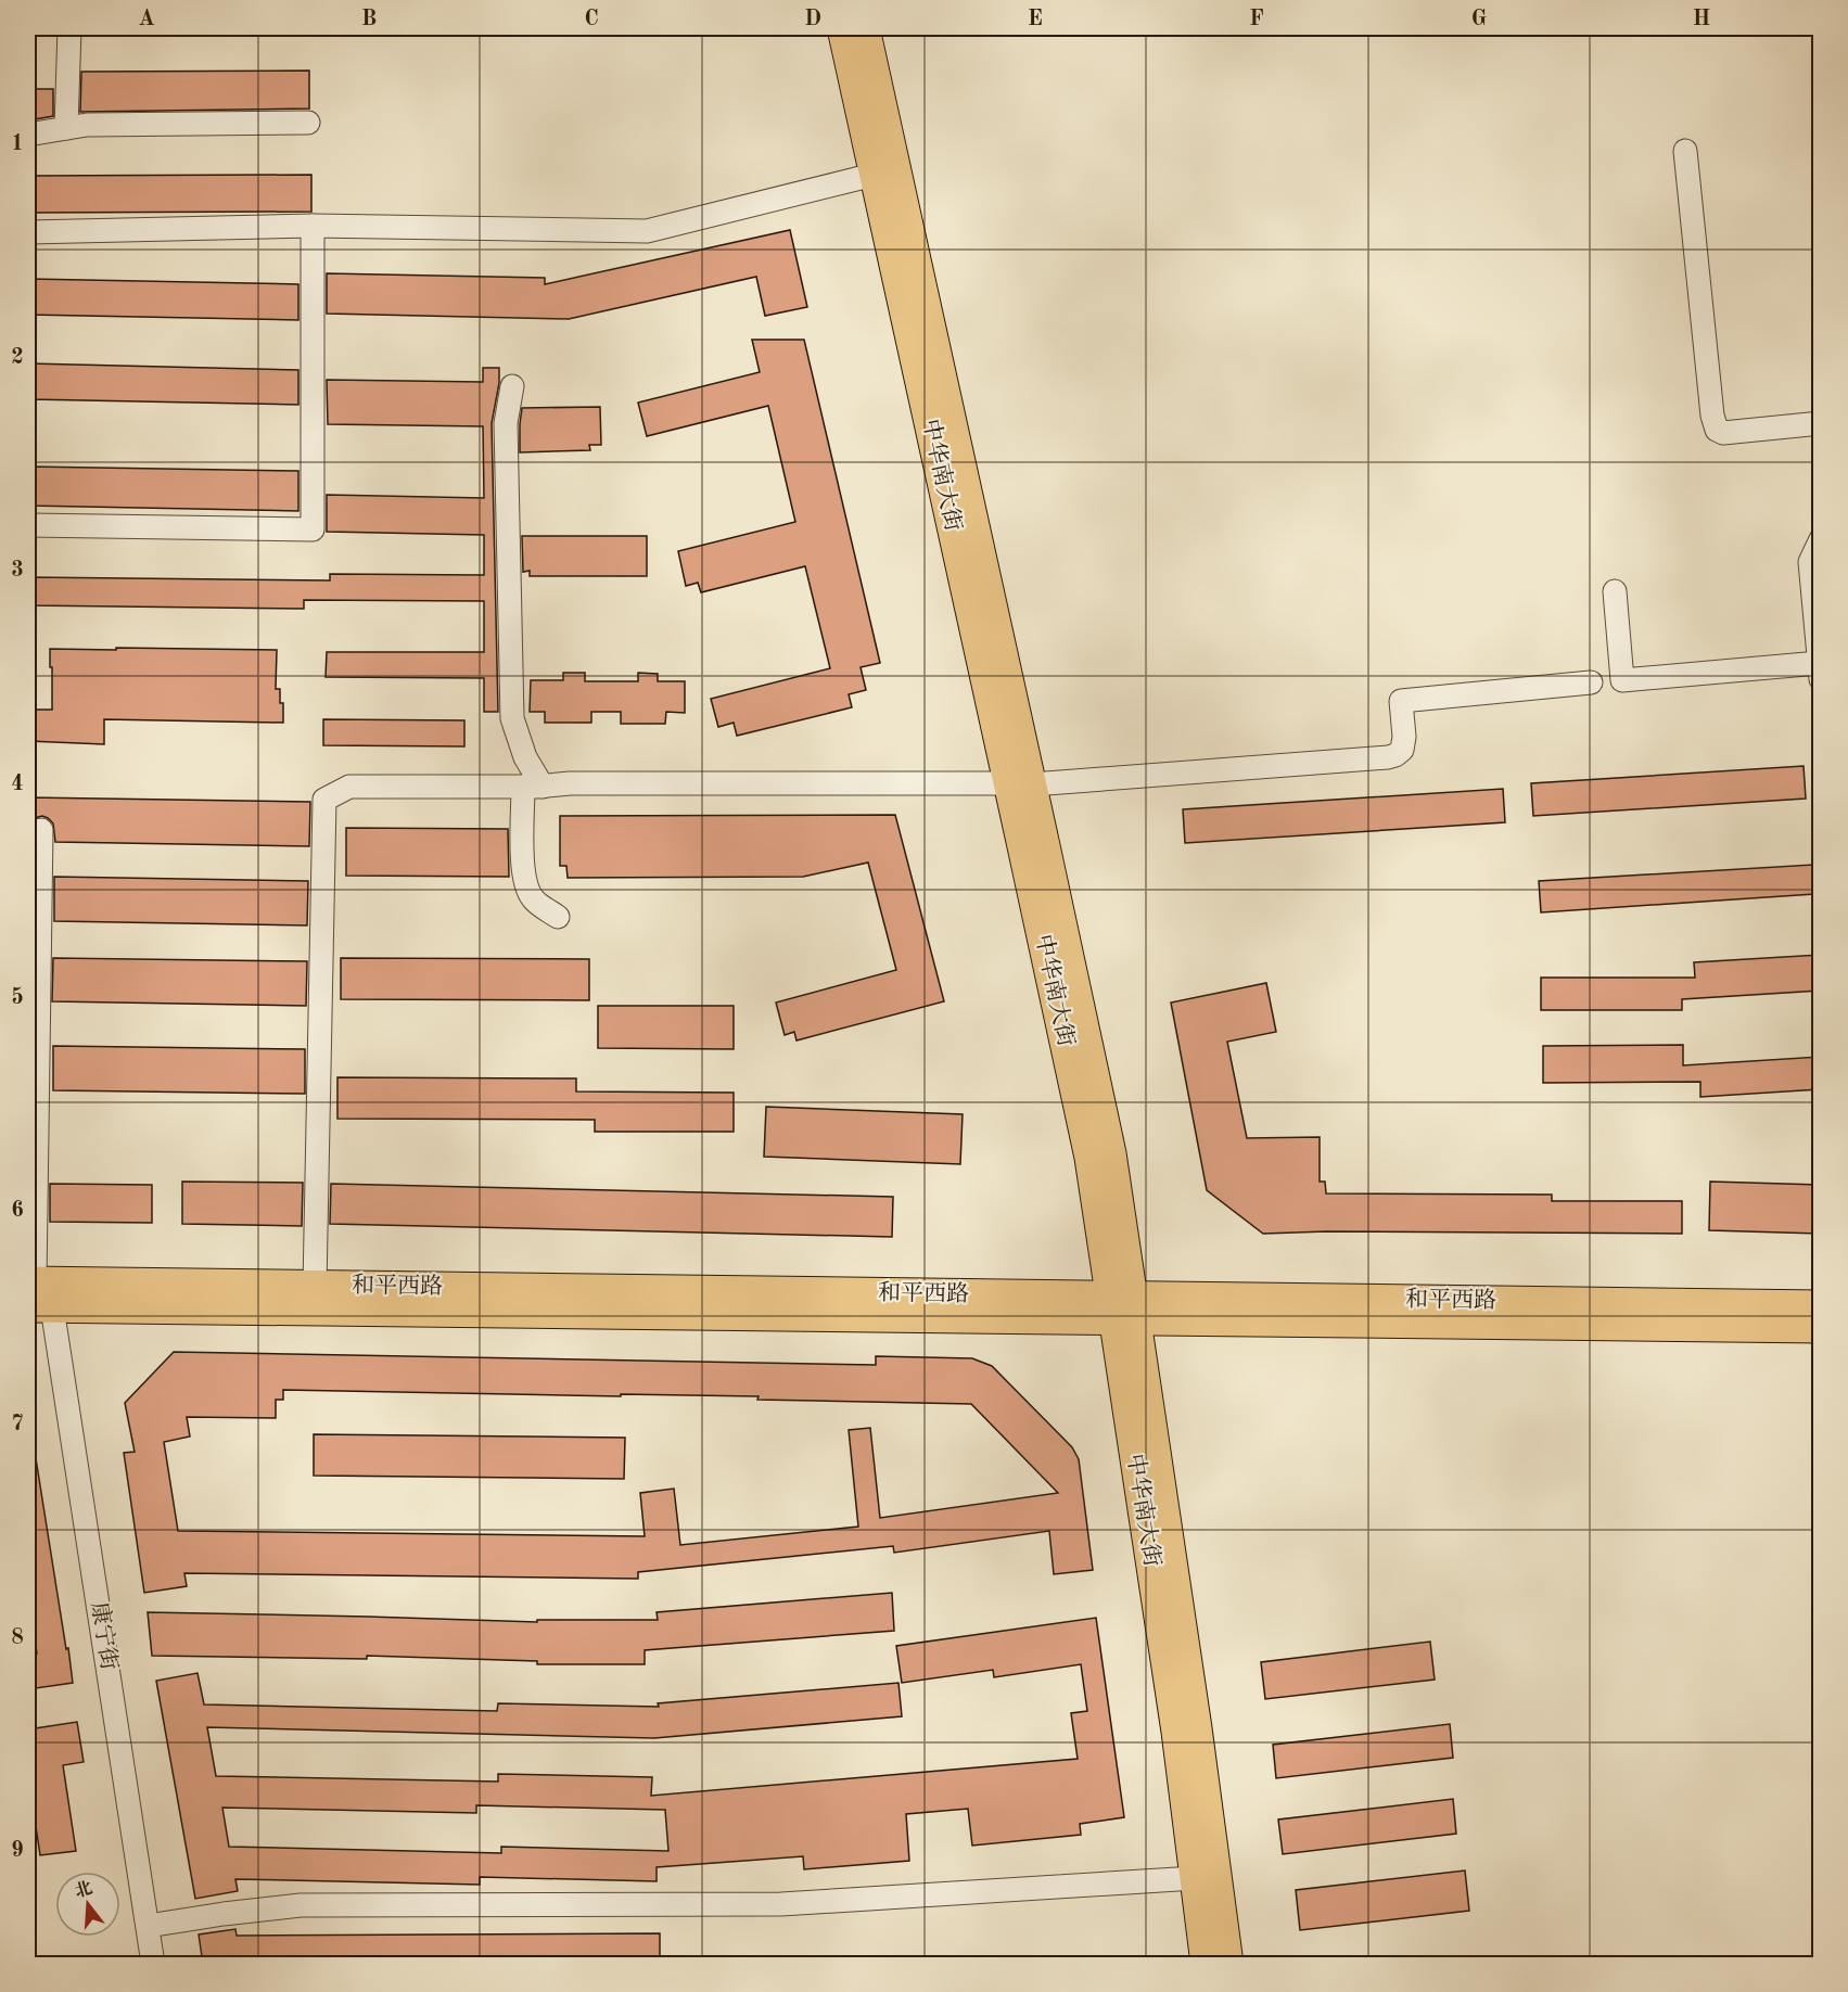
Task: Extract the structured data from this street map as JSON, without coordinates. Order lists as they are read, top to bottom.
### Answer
{
  "streets": {
    "main road": ["中华南大街", "和平西路"],
    "street": ["康宁街"]
  },
  "crossings": [
    ["中华南大街", "和平西路"],
    ["和平西路", "康宁街"]
  ],
  "north": "top",
  "grid": {
    "columns": [
      "A",
      "B",
      "C",
      "D",
      "E",
      "F",
      "G",
      "H"
    ],
    "rows": [
      "1",
      "2",
      "3",
      "4",
      "5",
      "6",
      "7",
      "8",
      "9"
    ]
  }
}
